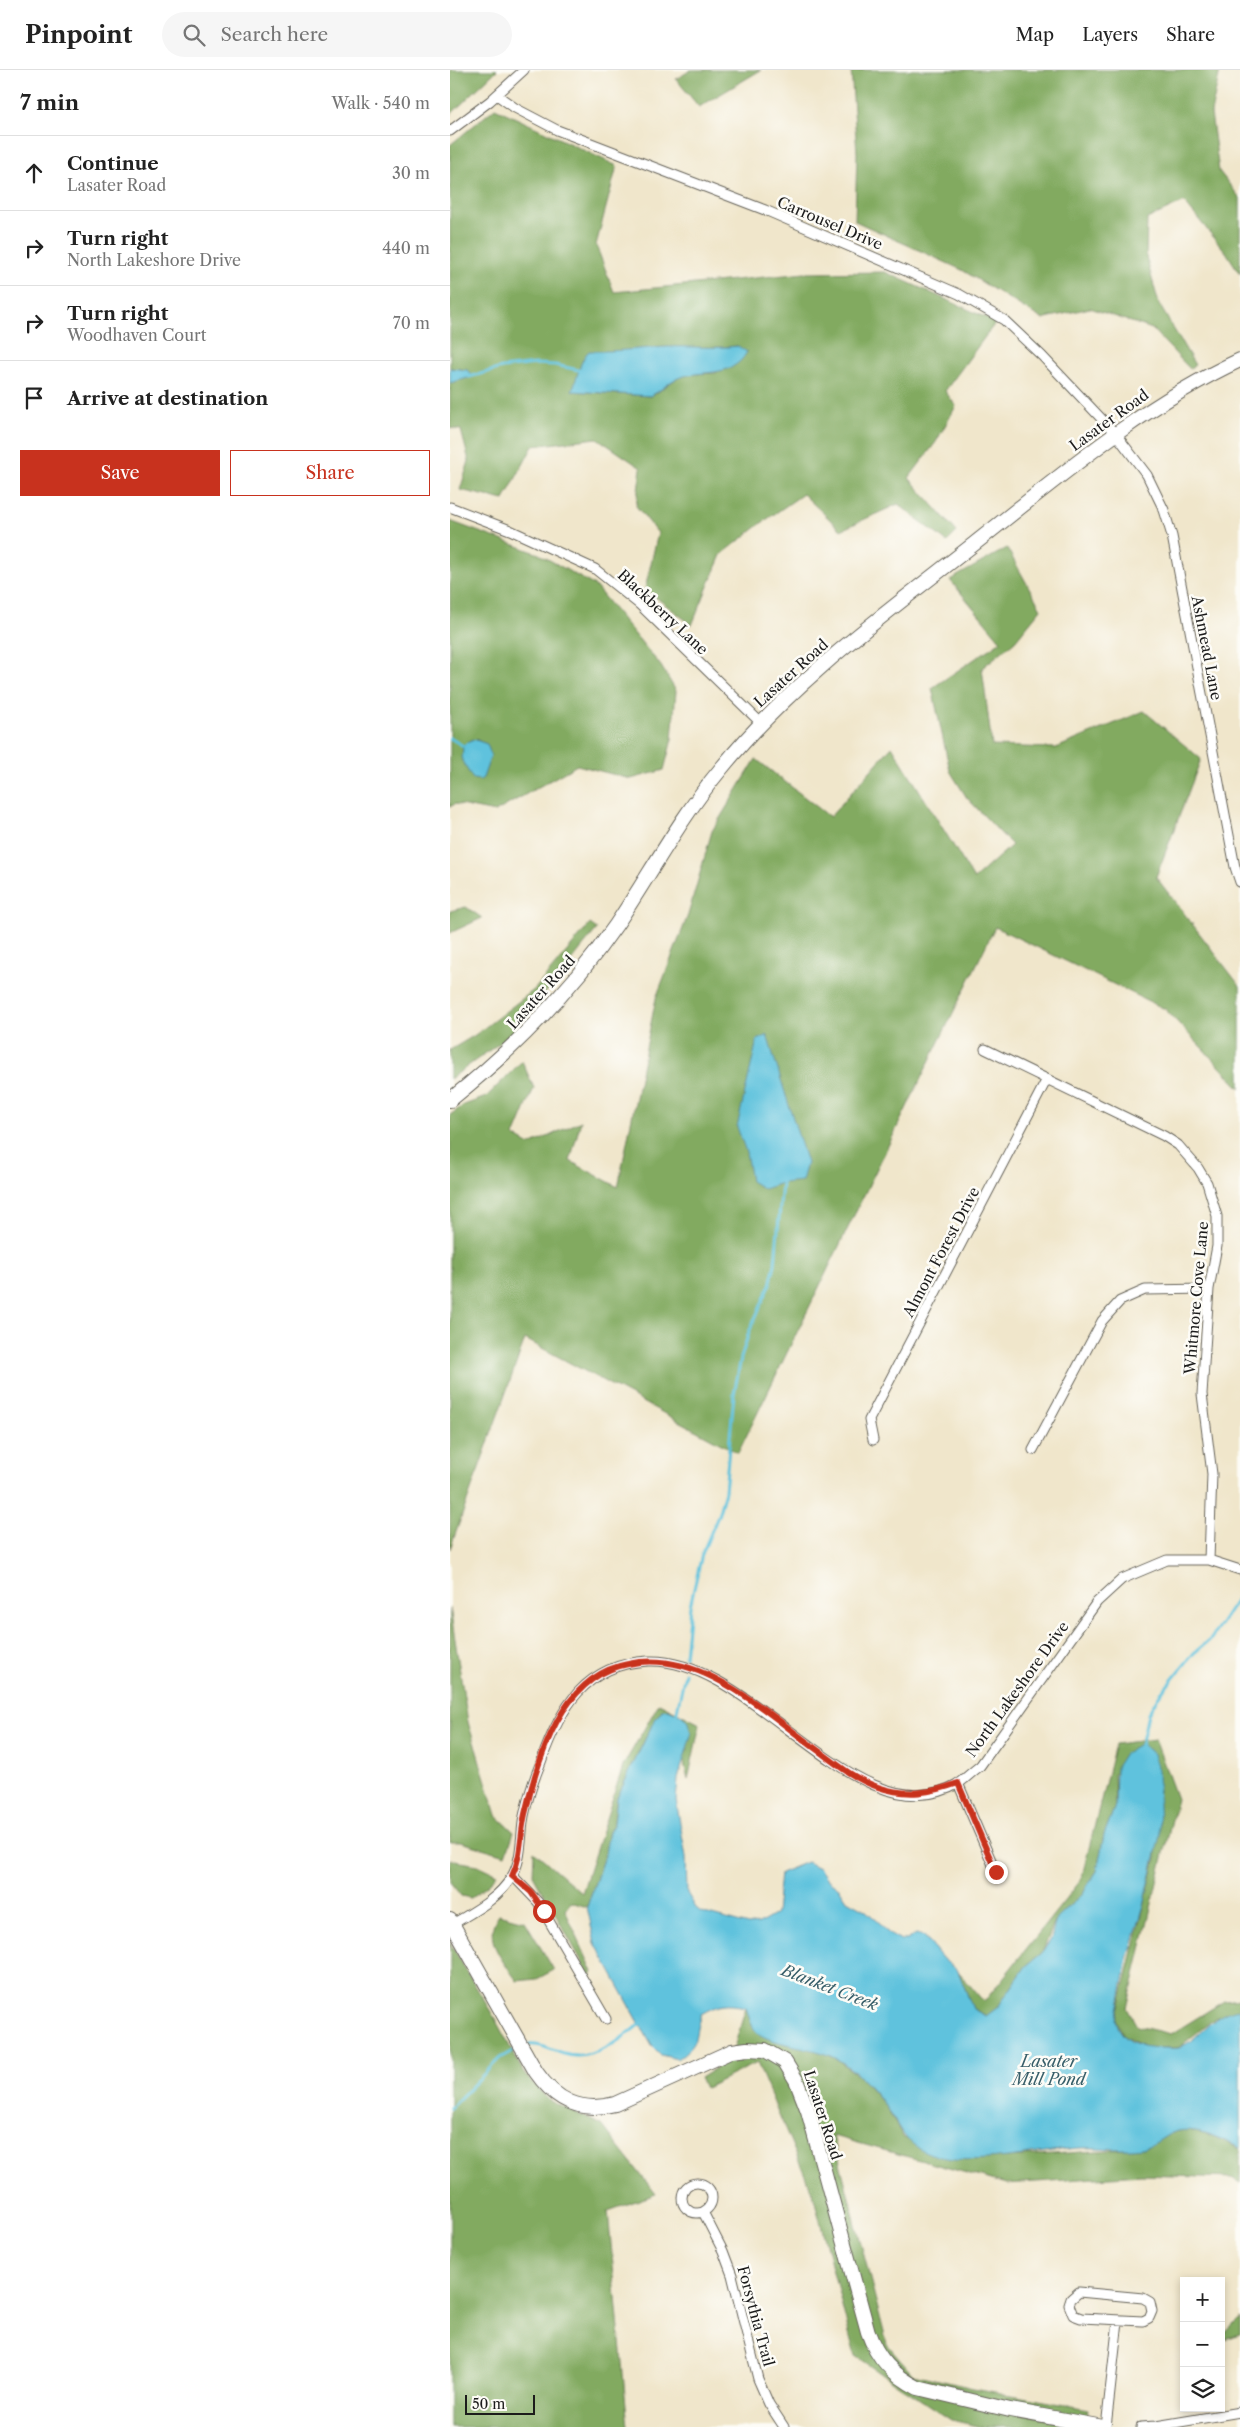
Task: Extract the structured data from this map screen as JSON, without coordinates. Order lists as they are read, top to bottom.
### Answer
{
  "streets": {
    "street": [
      "Carrousel Drive",
      "Lasater Road",
      "Blackberry Lane",
      "Ashmead Lane",
      "Almont Forest Drive",
      "Whitmore Cove Lane",
      "North Lakeshore Drive",
      "Forsythia Trail"
    ]
  },
  "crossings": [
    ["Carrousel Drive", "Lasater Road"],
    ["Carrousel Drive", "Ashmead Lane"],
    ["Lasater Road", "Blackberry Lane"],
    ["Lasater Road", "Ashmead Lane"],
    ["Lasater Road", "North Lakeshore Drive"],
    ["Almont Forest Drive", "Whitmore Cove Lane"],
    ["Whitmore Cove Lane", "North Lakeshore Drive"]
  ],
  "water": ["Blanket Creek", "Lasater Mill Pond"],
  "scale_bar": "50 m",
  "page": {
    "header": "Pinpoint",
    "search": "Search here",
    "nav": ["Map", "Layers", "Share"],
    "heading": ["7 min", "Walk · 540 m"],
    "list": [
      ["Continue", "Lasater Road", "30 m"],
      ["Turn right", "North Lakeshore Drive", "440 m"],
      ["Turn right", "Woodhaven Court", "70 m"],
      "Arrive at destination"
    ],
    "buttons": ["Save", "Share"],
    "map_buttons": ["+", "−"],
    "scale": "50 m"
  }
}
